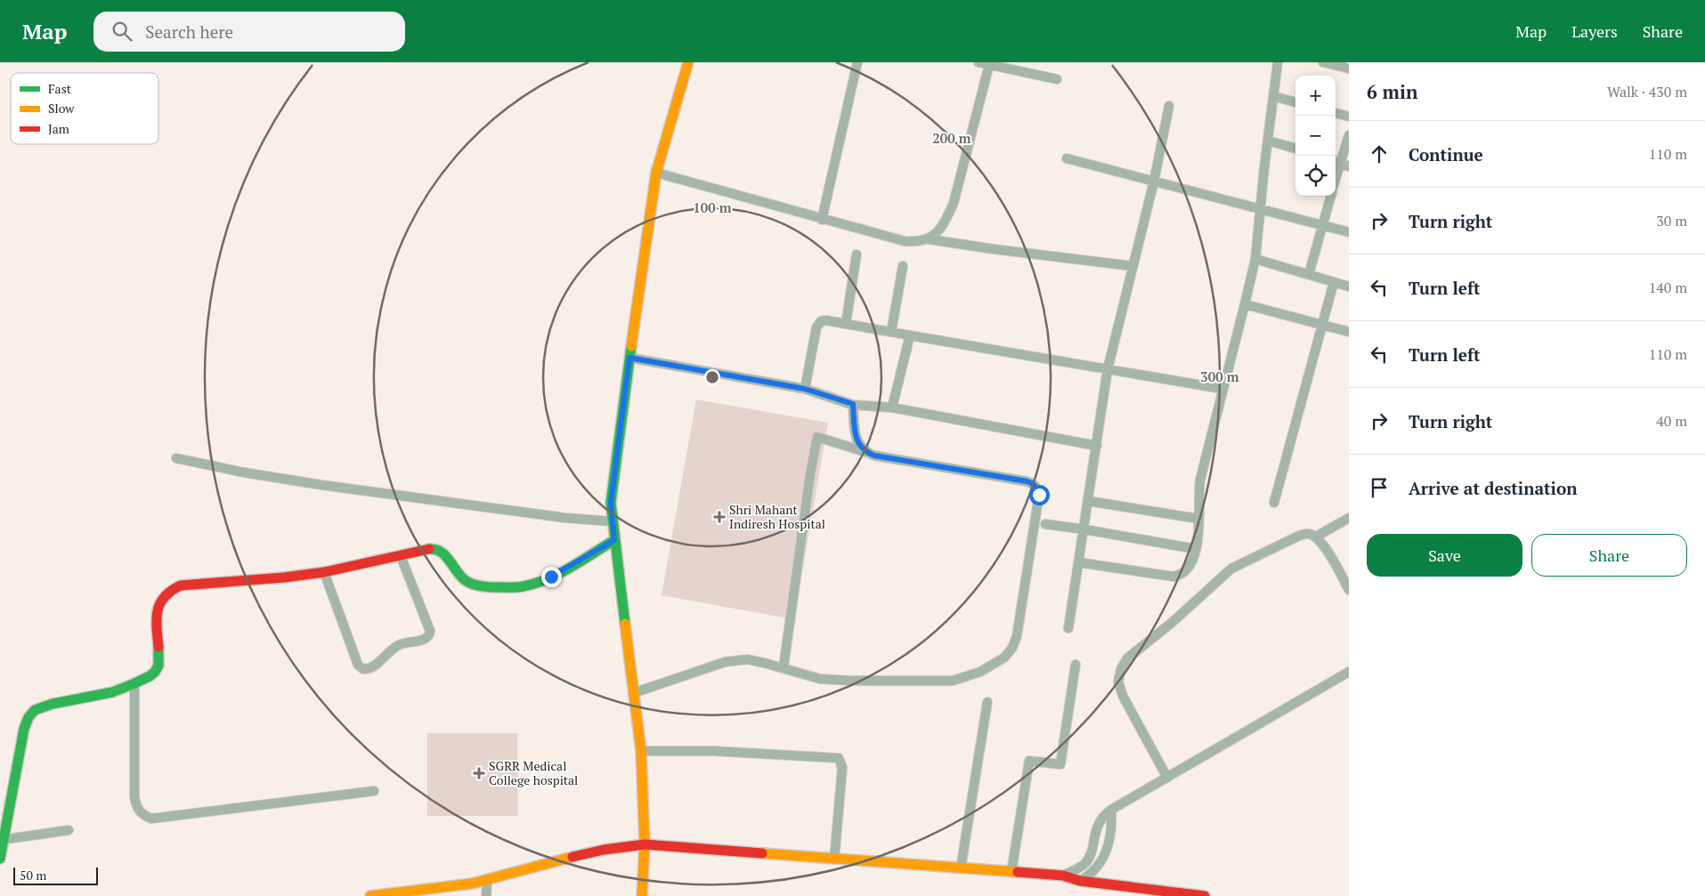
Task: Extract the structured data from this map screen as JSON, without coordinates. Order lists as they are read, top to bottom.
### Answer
{
  "places": {
    "health": ["Shri Mahant Indiresh Hospital", "SGRR Medical College hospital"]
  },
  "legend": ["Fast", "Slow", "Jam"],
  "scale_bar": "50 m",
  "page": {
    "header": "Map",
    "search": "Search here",
    "nav": ["Map", "Layers", "Share"],
    "heading": ["6 min", "Walk · 430 m"],
    "map_buttons": ["+", "−"],
    "list": [
      ["Continue", "110 m"],
      ["Turn right", "30 m"],
      ["Turn left", "140 m"],
      ["Turn left", "110 m"],
      ["Turn right", "40 m"],
      "Arrive at destination"
    ],
    "buttons": ["Save", "Share"],
    "scale": "50 m"
  },
  "rings": ["200 m", "100 m", "300 m"]
}
